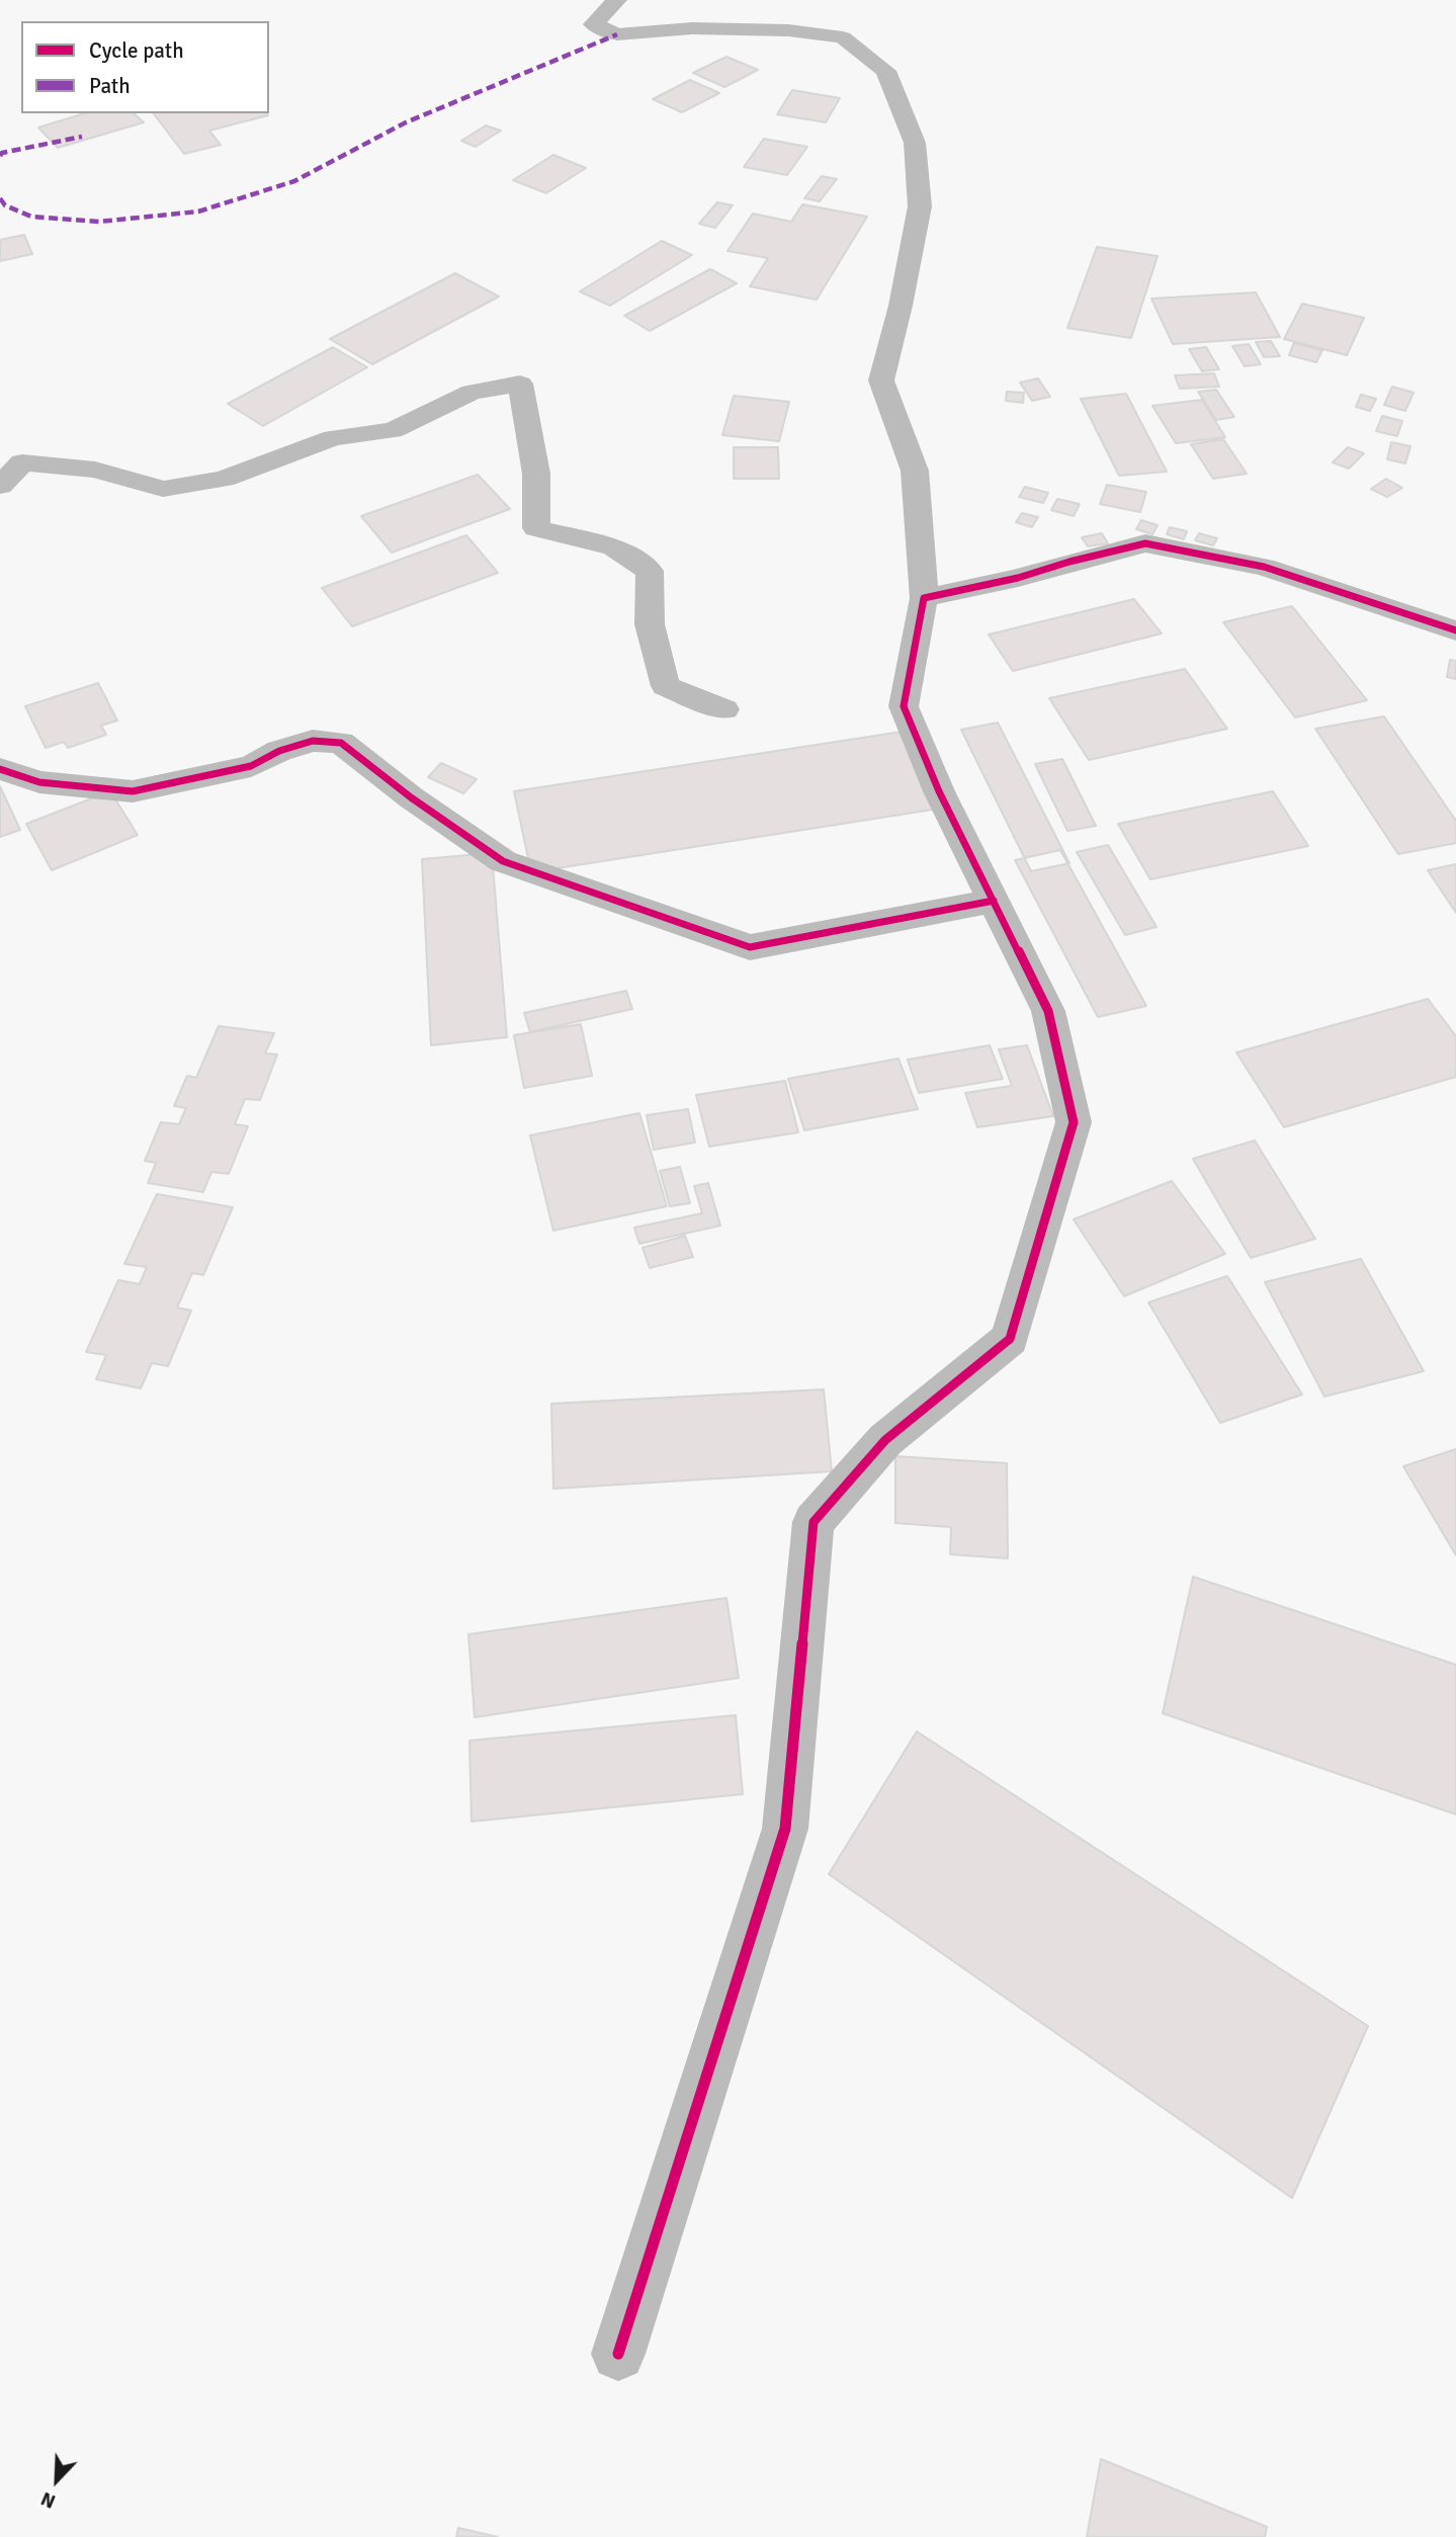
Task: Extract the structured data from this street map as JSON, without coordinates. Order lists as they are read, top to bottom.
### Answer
{
  "legend": ["Cycle path", "Path"],
  "north": "bottom left"
}
